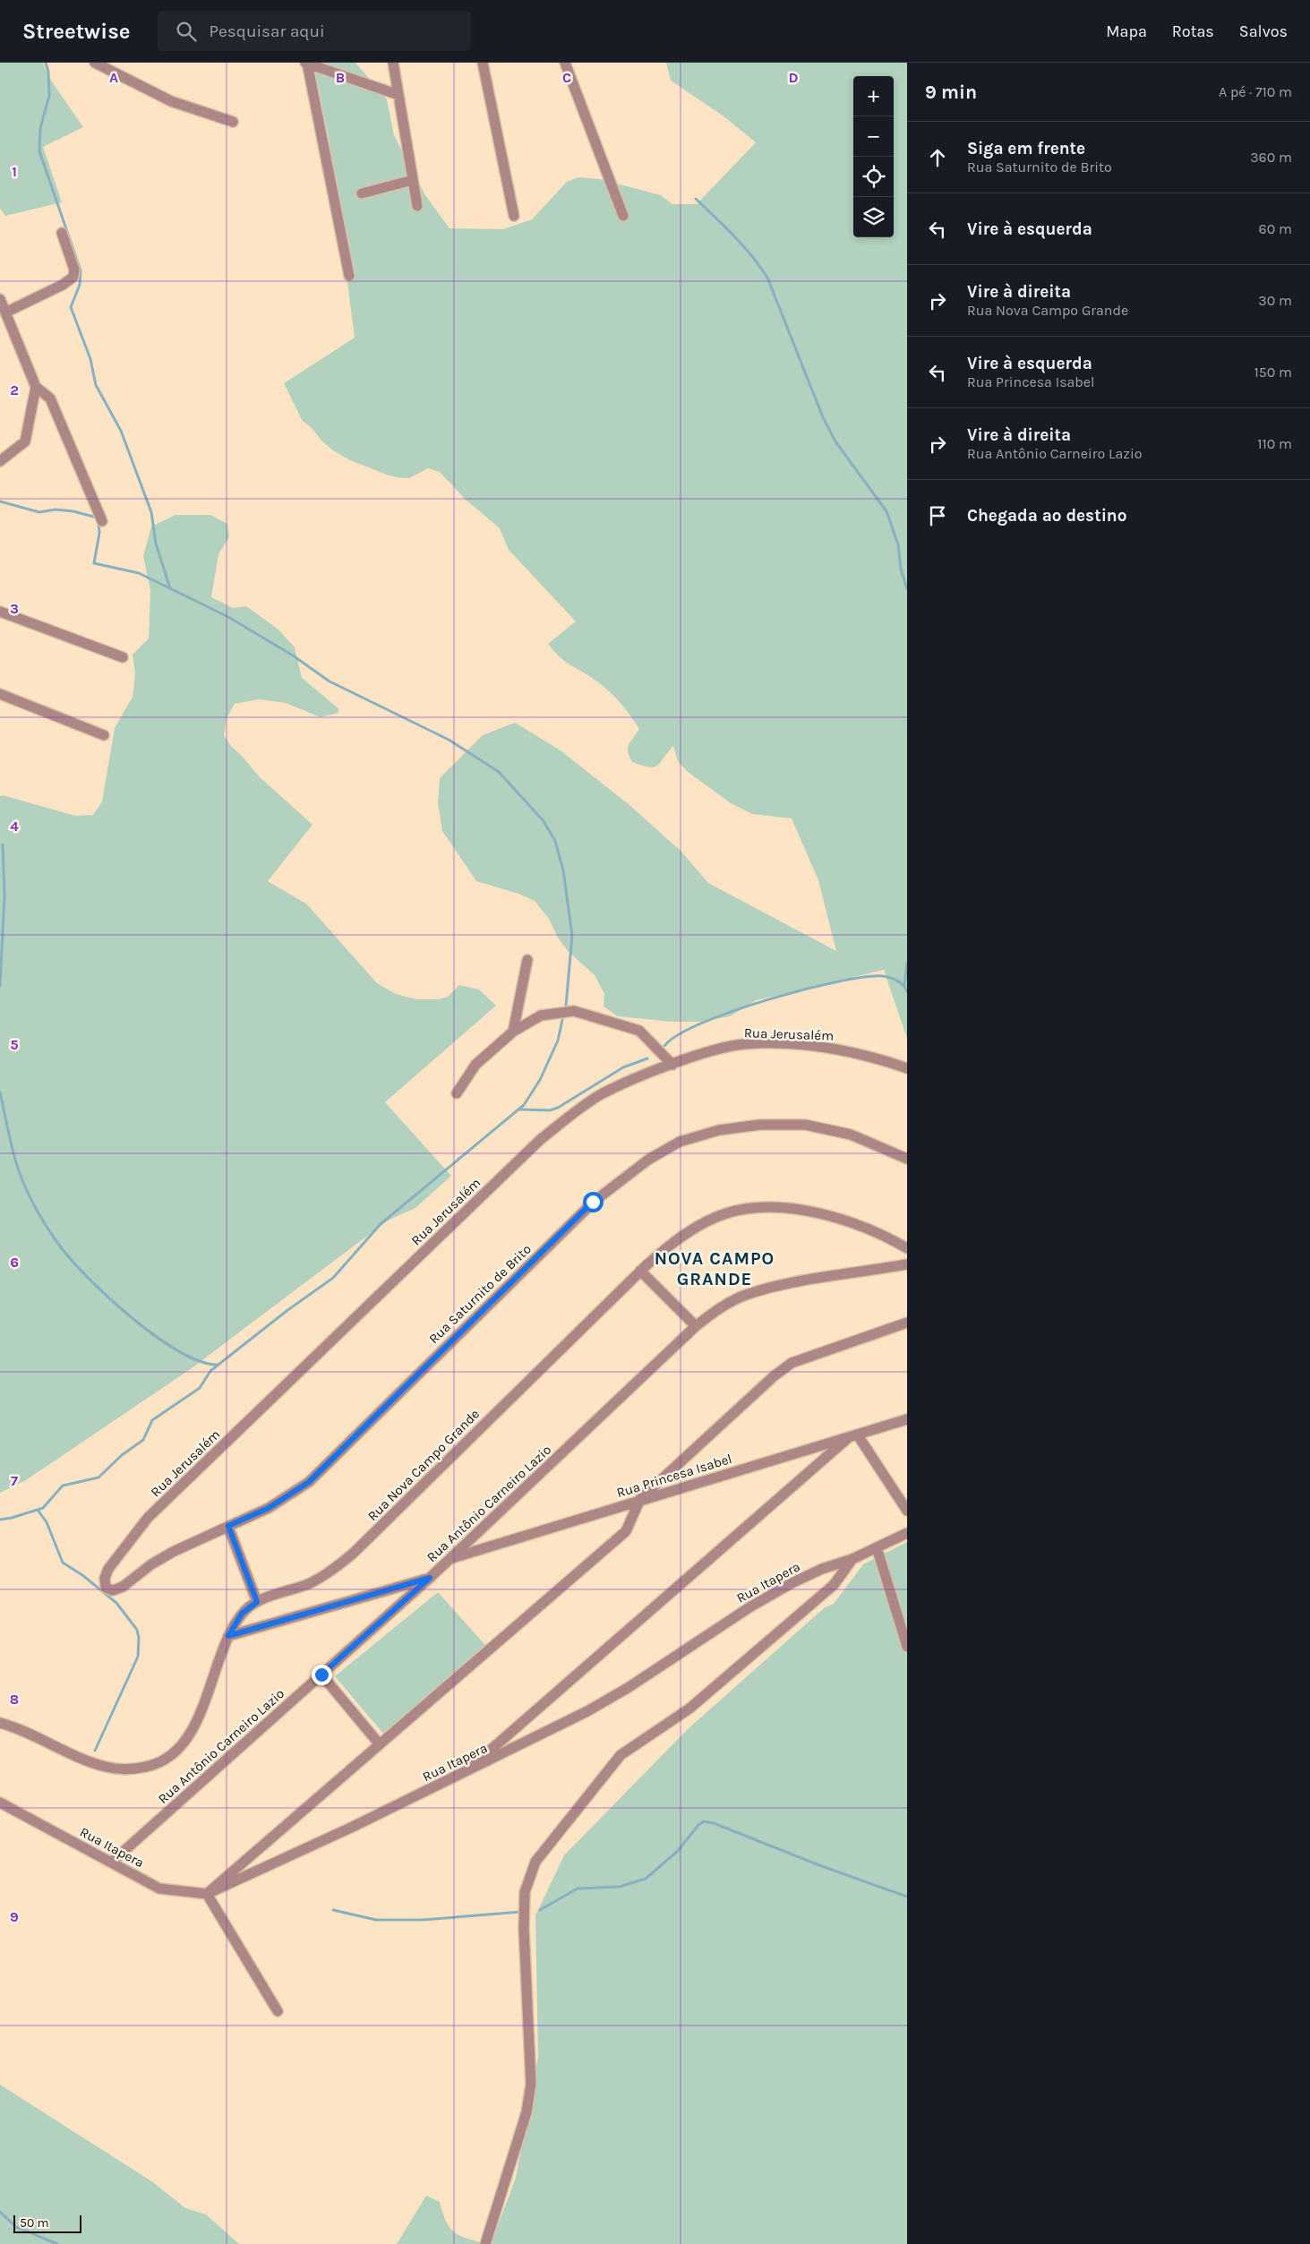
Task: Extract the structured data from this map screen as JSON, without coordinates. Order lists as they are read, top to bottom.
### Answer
{
  "streets": {
    "street": [
      "Rua Jerusalém",
      "Rua Saturnito de Brito",
      "Rua Nova Campo Grande",
      "Rua Princesa Isabel",
      "Rua Antônio Carneiro Lazio",
      "Rua Itapera"
    ]
  },
  "crossings": [
    ["Rua Jerusalém", "Rua Saturnito de Brito"],
    ["Rua Princesa Isabel", "Rua Antônio Carneiro Lazio"],
    ["Rua Antônio Carneiro Lazio", "Rua Itapera"]
  ],
  "districts": ["NOVA CAMPO GRANDE"],
  "scale_bar": "50 m",
  "page": {
    "header": "Streetwise",
    "search": "Pesquisar aqui",
    "nav": ["Mapa", "Rotas", "Salvos"],
    "heading": ["9 min", "A pé · 710 m"],
    "map_buttons": ["+", "−"],
    "list": [
      ["Siga em frente", "Rua Saturnito de Brito", "360 m"],
      ["Vire à esquerda", "60 m"],
      ["Vire à direita", "Rua Nova Campo Grande", "30 m"],
      ["Vire à esquerda", "Rua Princesa Isabel", "150 m"],
      ["Vire à direita", "Rua Antônio Carneiro Lazio", "110 m"],
      "Chegada ao destino"
    ],
    "scale": "50 m"
  },
  "grid": {
    "columns": [
      "A",
      "B",
      "C",
      "D"
    ],
    "rows": [
      "1",
      "2",
      "3",
      "4",
      "5",
      "6",
      "7",
      "8",
      "9"
    ]
  }
}
